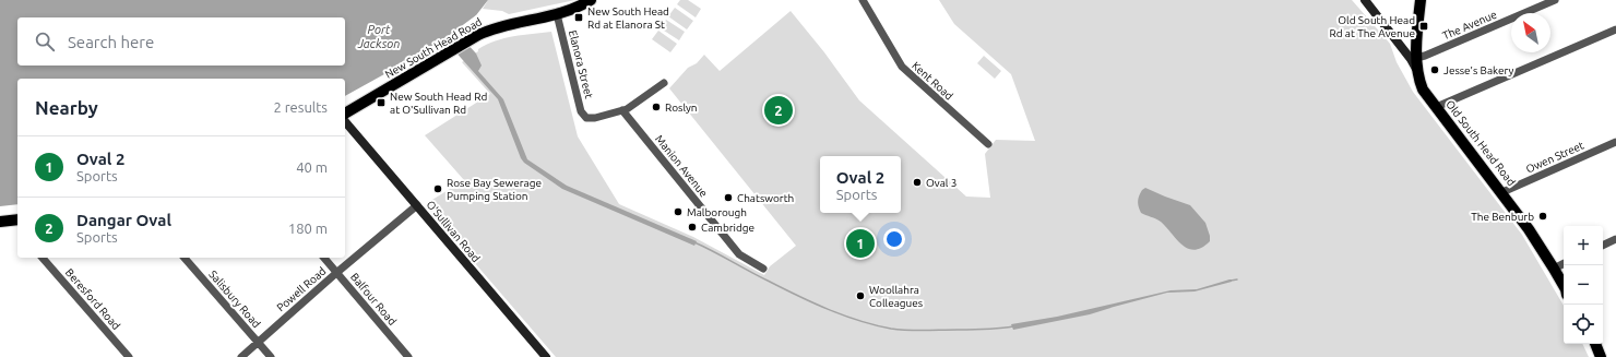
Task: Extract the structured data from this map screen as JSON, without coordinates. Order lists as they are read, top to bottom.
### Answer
{
  "streets": {
    "main road": ["New South Head Road", "Old South Head Road", "O'Sullivan Road"],
    "street": [
      "The Avenue",
      "Elanora Street",
      "Kent Road",
      "Owen Street",
      "Manion Avenue",
      "Powell Road",
      "Beresford Road",
      "Salisbury Road",
      "Balfour Road"
    ]
  },
  "crossings": [
    ["The Avenue", "Old South Head Road"],
    ["New South Head Road", "Elanora Street"],
    ["Elanora Street", "Manion Avenue"],
    ["Old South Head Road", "Owen Street"],
    ["O'Sullivan Road", "Powell Road"],
    ["Powell Road", "Salisbury Road"],
    ["Powell Road", "Balfour Road"]
  ],
  "water": ["Port Jackson"],
  "places": {
    "transit": ["New South Head Rd at Elanora St", "Old South Head Rd at The Avenue", "New South Head Rd at O'Sullivan Rd"],
    "other": [
      "Jesse's Bakery",
      "Roslyn",
      "Oval 3",
      "Rose Bay Sewerage Pumping Station",
      "Chatsworth",
      "Malborough",
      "The Benburb",
      "Cambridge",
      "Woollahra Colleagues"
    ]
  },
  "north": "top left",
  "page": {
    "search": "Search here",
    "heading": ["Nearby", "2 results"],
    "pins": ["2", "1"],
    "list": [
      {
        "mark": "1",
        "name": "Oval 2",
        "note": "Sports",
        "value": "40 m"
      },
      {
        "mark": "2",
        "name": "Dangar Oval",
        "note": "Sports",
        "value": "180 m"
      }
    ],
    "popup": ["Oval 2", "Sports"],
    "map_buttons": ["+", "−"]
  }
}
